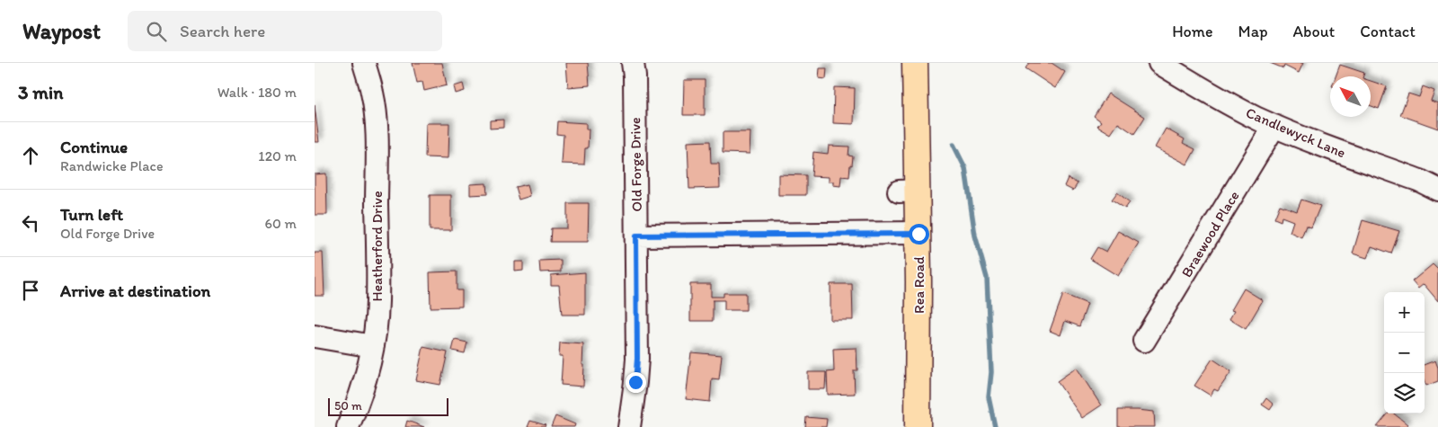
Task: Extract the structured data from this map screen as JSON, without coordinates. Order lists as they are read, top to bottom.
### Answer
{
  "streets": {
    "main road": ["Rea Road"],
    "street": [
      "Candlewyck Lane",
      "Old Forge Drive",
      "Braewood Place",
      "Heatherford Drive"
    ]
  },
  "crossings": [
    ["Candlewyck Lane", "Braewood Place"]
  ],
  "scale_bar": "50 m",
  "north": "top left",
  "page": {
    "header": "Waypost",
    "search": "Search here",
    "nav": [
      "Home",
      "Map",
      "About",
      "Contact"
    ],
    "heading": ["3 min", "Walk · 180 m"],
    "list": [
      ["Continue", "Randwicke Place", "120 m"],
      ["Turn left", "Old Forge Drive", "60 m"],
      "Arrive at destination"
    ],
    "map_buttons": ["+", "−"],
    "scale": "50 m"
  }
}
